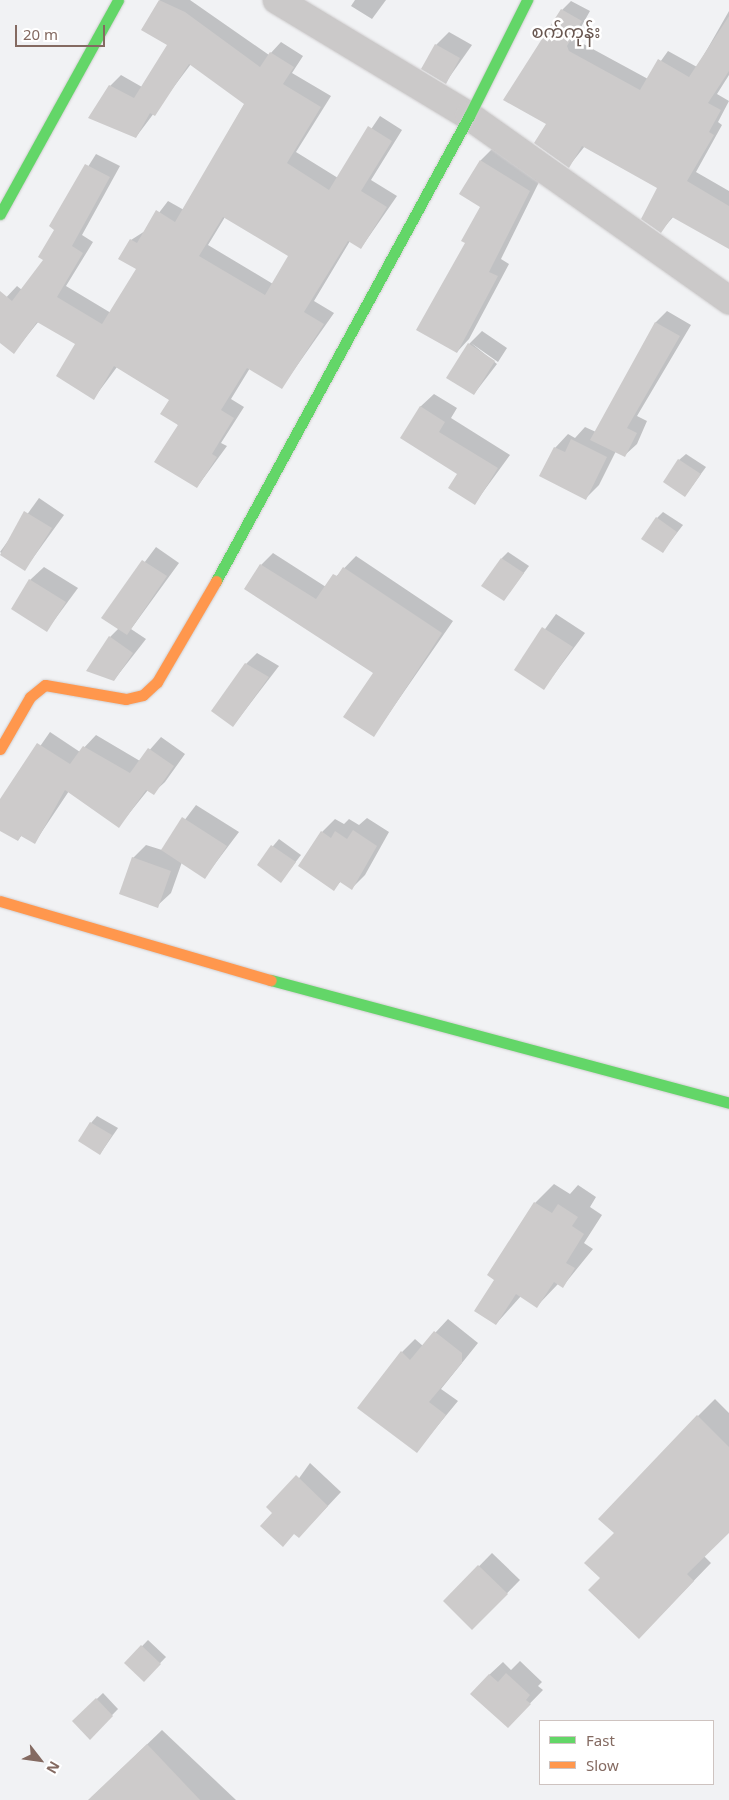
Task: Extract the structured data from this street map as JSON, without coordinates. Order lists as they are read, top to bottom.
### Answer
{
  "districts": ["စက်ကုန်း"],
  "legend": ["Fast", "Slow"],
  "scale_bar": "20 m",
  "north": "bottom right"
}
